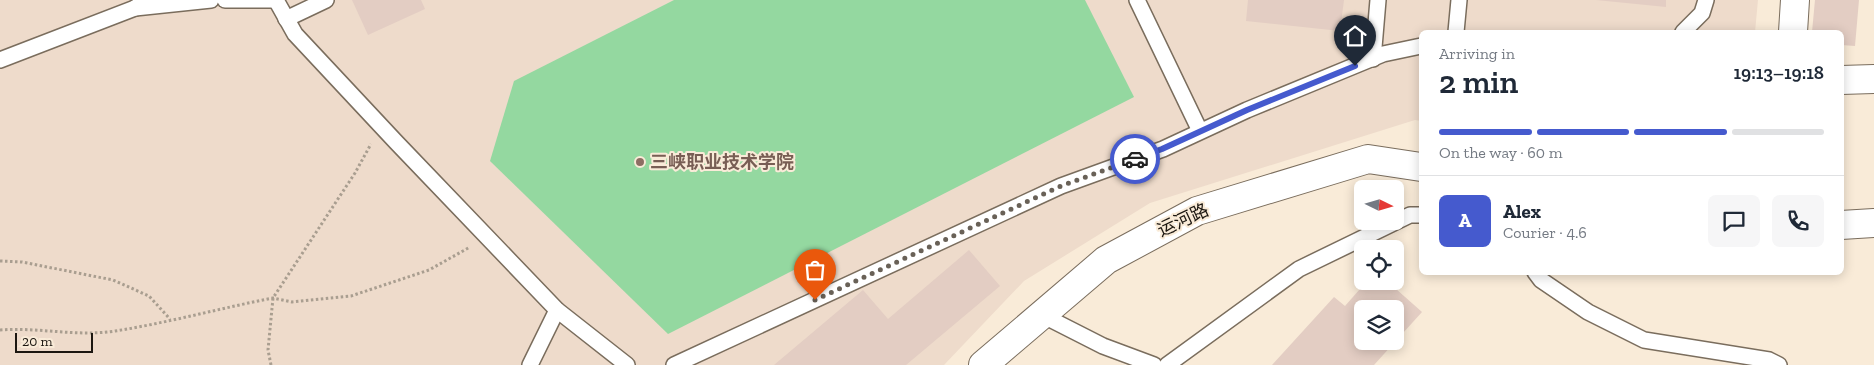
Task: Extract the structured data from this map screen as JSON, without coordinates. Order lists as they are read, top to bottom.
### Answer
{
  "streets": {
    "street": ["运河路"]
  },
  "places": ["三峡职业技术学院"],
  "scale_bar": "20 m",
  "north": "right",
  "page": {
    "heading": ["2 min", "Arriving in", "19:13–19:18"],
    "panel": ["Alex", "Courier · 4.6"],
    "bar": "On the way · 60 m",
    "round": "A",
    "scale": "20 m"
  }
}
